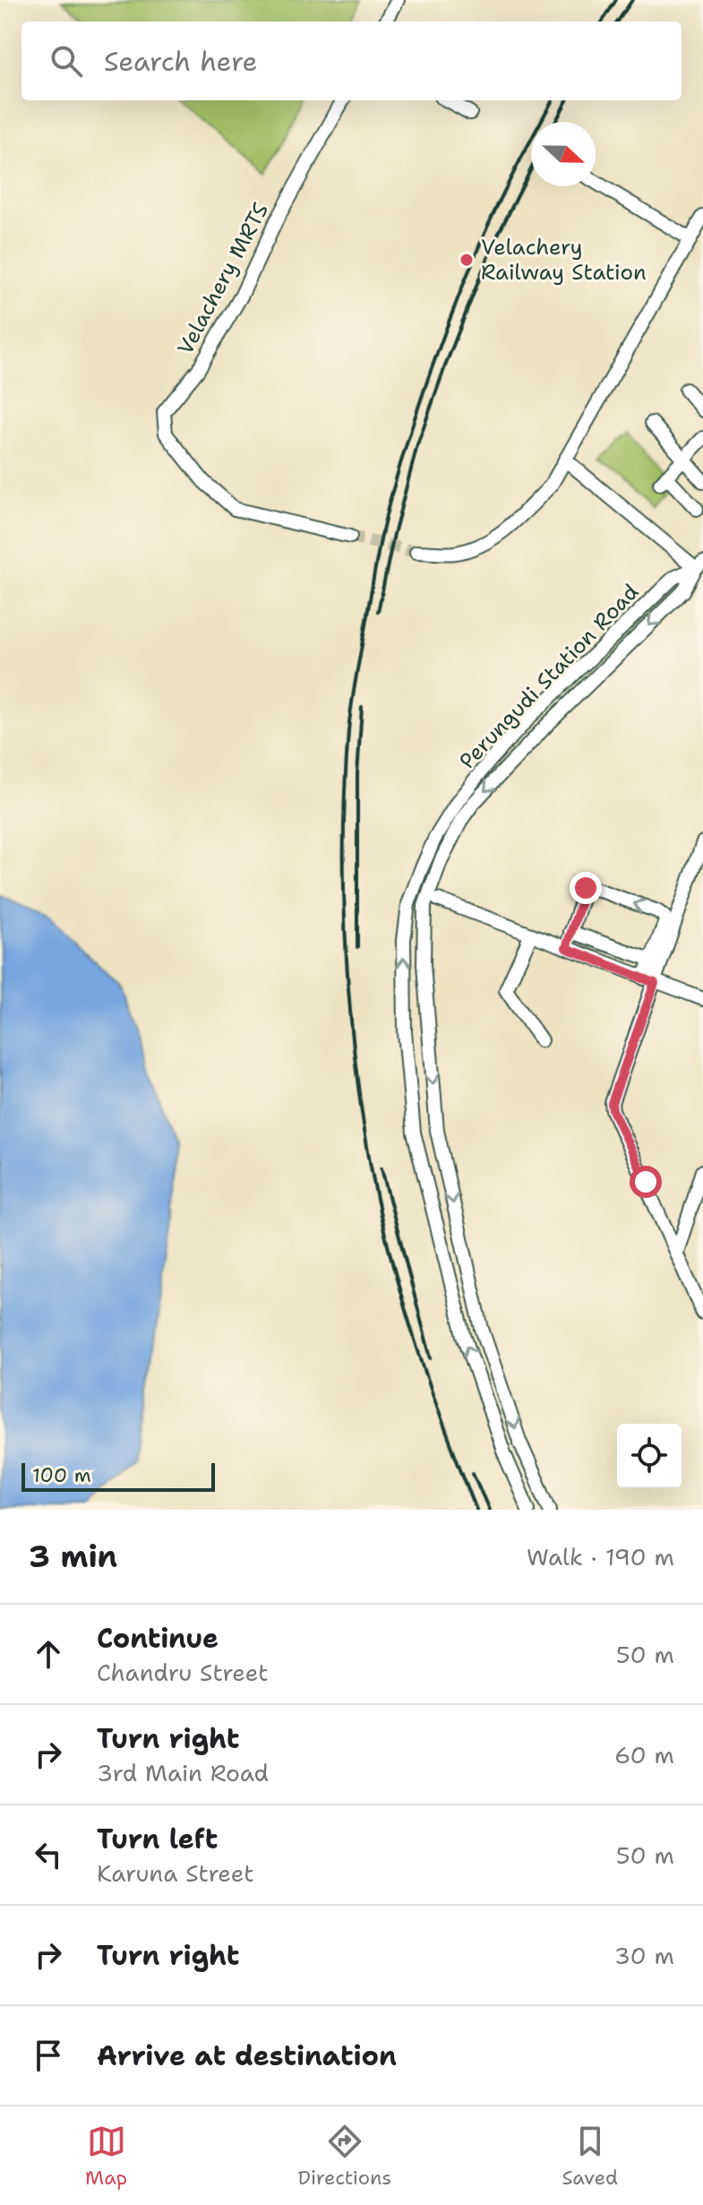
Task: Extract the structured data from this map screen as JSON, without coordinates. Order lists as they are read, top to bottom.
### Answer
{
  "streets": {
    "street": ["Velachery MRTS", "Perungudi Station Road"]
  },
  "places": ["Velachery Railway Station"],
  "scale_bar": "100 m",
  "north": "right",
  "page": {
    "search": "Search here",
    "scale": "100 m",
    "heading": ["3 min", "Walk · 190 m"],
    "list": [
      ["Continue", "Chandru Street", "50 m"],
      ["Turn right", "3rd Main Road", "60 m"],
      ["Turn left", "Karuna Street", "50 m"],
      ["Turn right", "30 m"],
      "Arrive at destination"
    ],
    "nav": ["Map", "Directions", "Saved"]
  }
}
